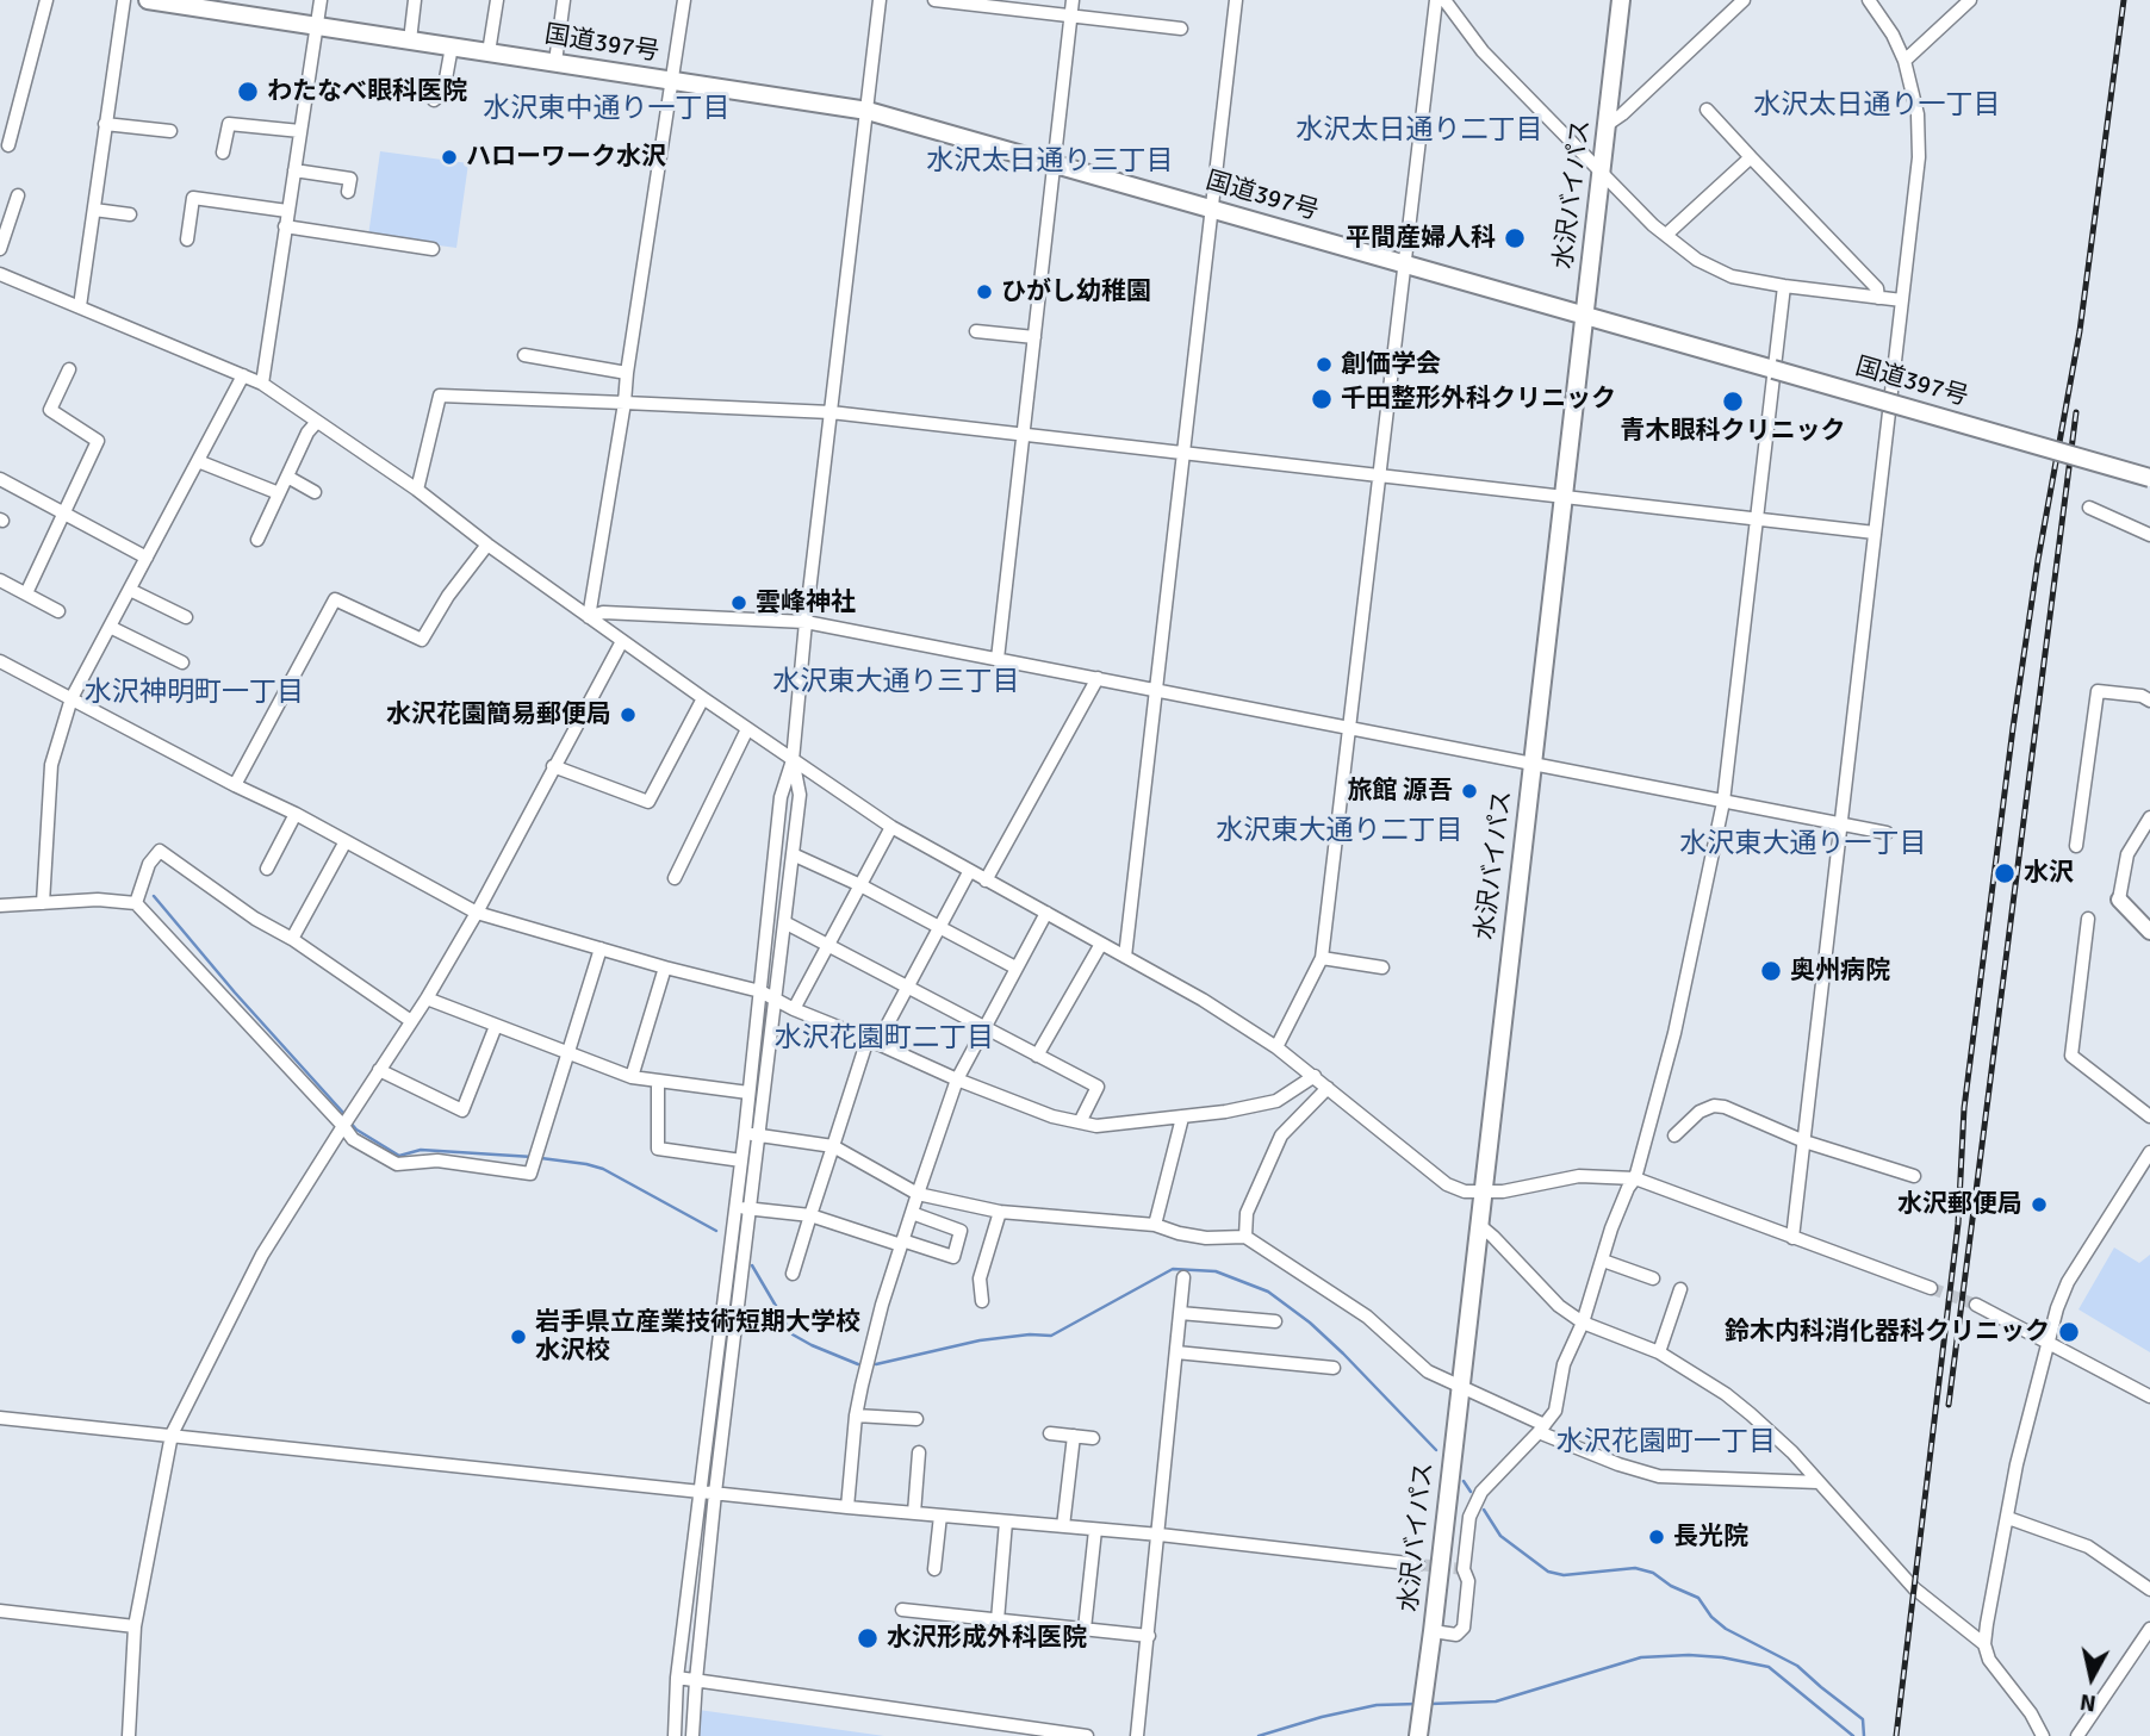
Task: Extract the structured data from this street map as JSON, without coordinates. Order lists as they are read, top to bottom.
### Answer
{
  "streets": {
    "highway": ["国道397号", "水沢バイパス"]
  },
  "crossings": [
    ["国道397号", "水沢バイパス"]
  ],
  "districts": [
    "水沢太日通り一丁目",
    "水沢東中通り一丁目",
    "水沢太日通り二丁目",
    "水沢太日通り三丁目",
    "水沢東大通り三丁目",
    "水沢神明町一丁目",
    "水沢東大通り二丁目",
    "水沢東大通り一丁目",
    "水沢花園町二丁目",
    "水沢花園町一丁目"
  ],
  "places": [
    "わたなべ眼科医院",
    "ハローワーク水沢",
    "平間産婦人科",
    "ひがし幼稚園",
    "創価学会",
    "千田整形外科クリニック",
    "青木眼科クリニック",
    "雲峰神社",
    "水沢花園簡易郵便局",
    "旅館 源吾",
    "水沢",
    "奥州病院",
    "水沢郵便局",
    "鈴木内科消化器科クリニック",
    "岩手県立産業技術短期大学校 水沢校",
    "長光院",
    "水沢形成外科医院"
  ],
  "north": "bottom"
}
